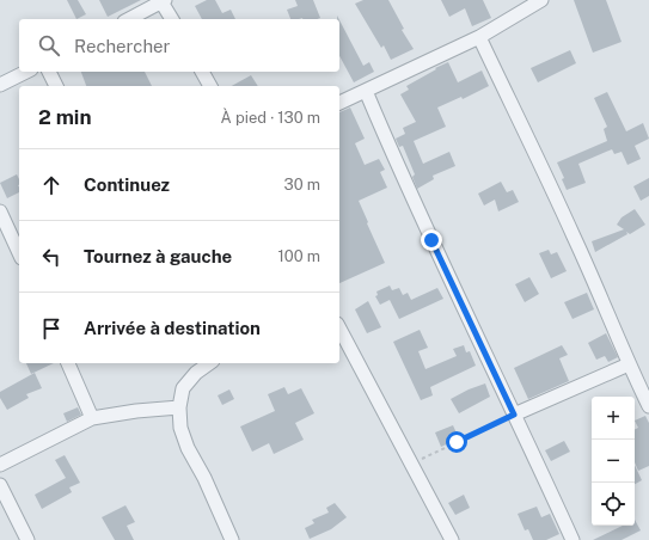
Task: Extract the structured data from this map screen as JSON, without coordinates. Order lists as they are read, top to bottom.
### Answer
{
  "page": {
    "search": "Rechercher",
    "heading": ["2 min", "À pied · 130 m"],
    "list": [
      ["Continuez", "30 m"],
      ["Tournez à gauche", "100 m"],
      "Arrivée à destination"
    ],
    "map_buttons": ["+", "−"]
  }
}
